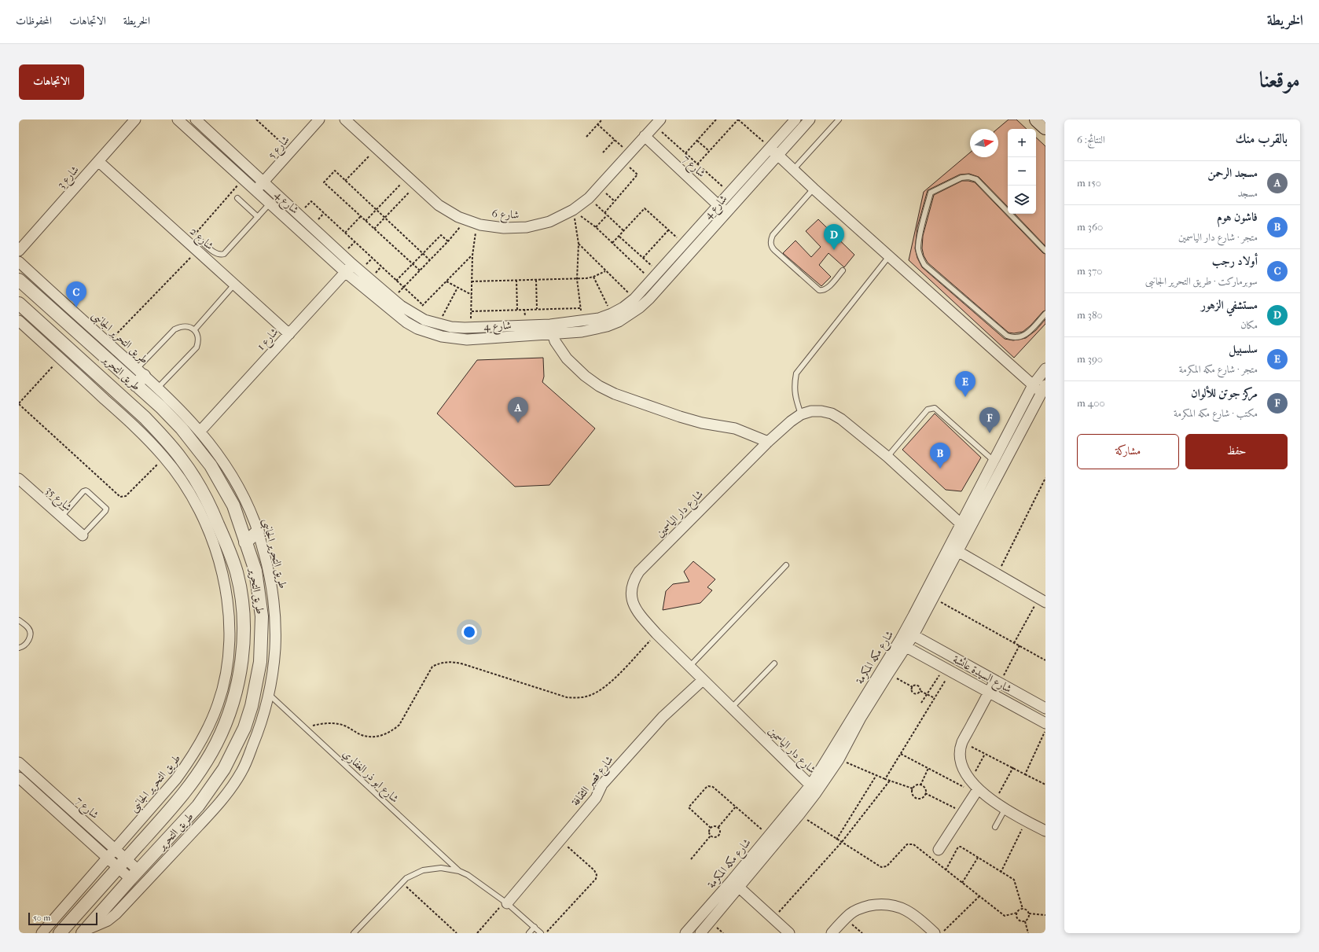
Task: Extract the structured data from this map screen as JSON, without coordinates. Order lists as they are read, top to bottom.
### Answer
{
  "streets": {
    "street": [
      "شارع 5",
      "شارع 7",
      "شارع 3",
      "شارع 4",
      "شارع 6",
      "شارع 2",
      "طريق التحرير الجانبى",
      "شارع 1",
      "طريق التحرير",
      "شارع 35",
      "شارع دار الياسمين",
      "شارع مكه المكرمة",
      "شارع السيدة عائشة",
      "شارع قصر الثقافة"
    ],
    "lane": ["شارع ابو ذر الغفاري"]
  },
  "crossings": [
    ["شارع 5", "شارع 4"],
    ["شارع 7", "شارع 4"],
    ["شارع 7", "شارع 6"],
    ["شارع 7", "طريق التحرير الجانبى"],
    ["شارع 7", "طريق التحرير"],
    ["شارع 3", "شارع 2"],
    ["شارع 4", "شارع 1"],
    ["شارع 2", "شارع 1"],
    ["طريق التحرير الجانبى", "شارع 1"],
    ["طريق التحرير الجانبى", "طريق التحرير"],
    ["طريق التحرير الجانبى", "شارع ابو ذر الغفاري"],
    ["شارع دار الياسمين", "شارع مكه المكرمة"],
    ["شارع دار الياسمين", "شارع قصر الثقافة"],
    ["شارع مكه المكرمة", "شارع السيدة عائشة"],
    ["شارع ابو ذر الغفاري", "شارع قصر الثقافة"]
  ],
  "scale_bar": "50 m",
  "north": "right",
  "page": {
    "header": "الخريطة",
    "nav": ["الخريطة", "الاتجاهات", "المحفوظات"],
    "title": "موقعنا",
    "buttons": [
      "الاتجاهات",
      ["حفظ", "مشاركة"]
    ],
    "heading": ["بالقرب منك", "النتائج: 6"],
    "map_buttons": ["+", "−"],
    "list": [
      {
        "mark": "A",
        "name": "مسجد الرحمن",
        "note": "مسجد",
        "value": "150 m"
      },
      {
        "mark": "B",
        "name": "فاشون هوم",
        "note": "متجر · شارع دار الياسمين",
        "value": "360 m"
      },
      {
        "mark": "C",
        "name": "أولاد رجب",
        "note": "سوبرماركت · طريق التحرير الجانبى",
        "value": "370 m"
      },
      {
        "mark": "D",
        "name": "مستشفي الزهور",
        "note": "مكان",
        "value": "380 m"
      },
      {
        "mark": "E",
        "name": "سلسبيل",
        "note": "متجر · شارع مكه المكرمة",
        "value": "390 m"
      },
      {
        "mark": "F",
        "name": "مركز جوتن للألوان",
        "note": "مكتب · شارع مكه المكرمة",
        "value": "400 m"
      }
    ],
    "pins": [
      "D",
      "C",
      "E",
      "A",
      "F",
      "B"
    ],
    "scale": "50 m"
  }
}
